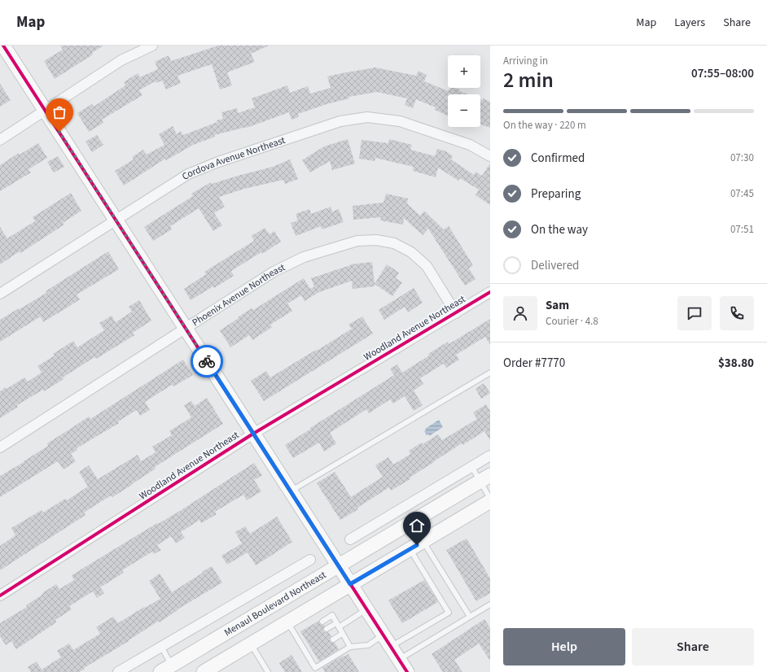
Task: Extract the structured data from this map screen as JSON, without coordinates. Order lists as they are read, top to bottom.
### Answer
{
  "streets": {
    "street": [
      "Cordova Avenue Northeast",
      "Phoenix Avenue Northeast",
      "Woodland Avenue Northeast",
      "Menaul Boulevard Northeast"
    ]
  },
  "crossings": [
    ["Phoenix Avenue Northeast", "Woodland Avenue Northeast"]
  ],
  "page": {
    "header": "Map",
    "nav": ["Map", "Layers", "Share"],
    "heading": ["2 min", "Arriving in", "07:55–08:00"],
    "panel": [
      "Sam",
      "Courier · 4.8",
      "Order #7770",
      "$38.80"
    ],
    "map_buttons": ["+", "−"],
    "bar": "On the way · 220 m",
    "list": [
      ["Confirmed", "07:30"],
      ["Preparing", "07:45"],
      ["On the way", "07:51"],
      "Delivered"
    ],
    "buttons": ["Help", "Share"]
  }
}
